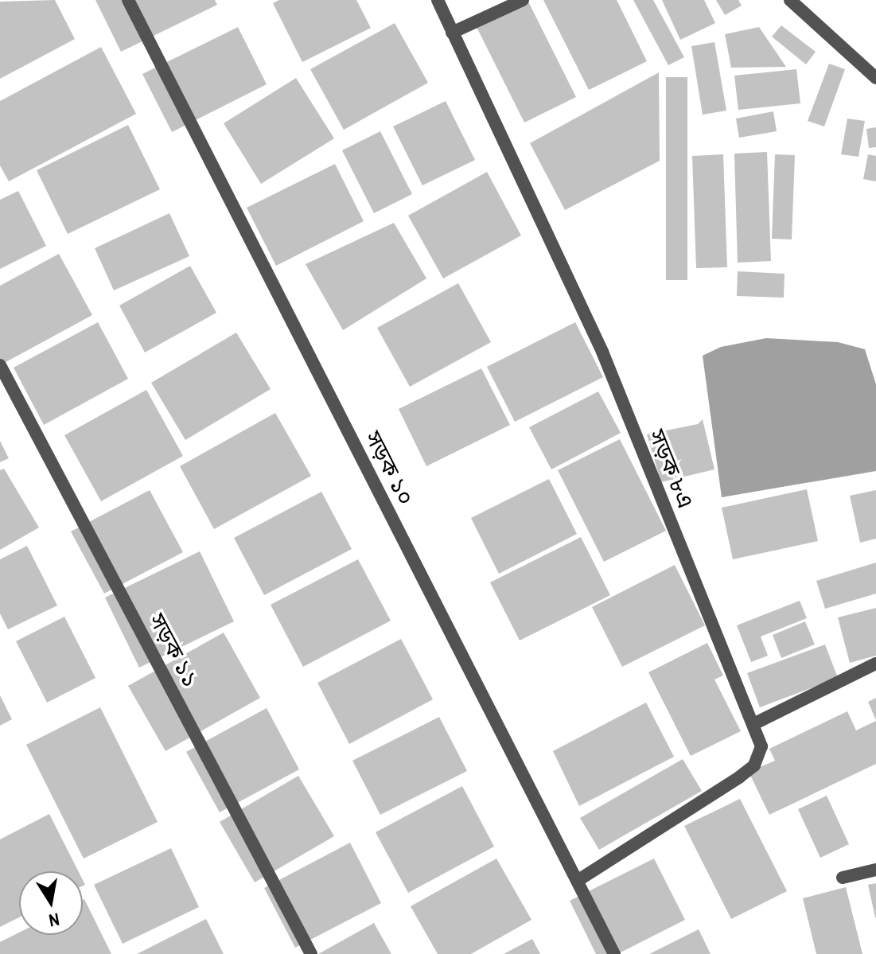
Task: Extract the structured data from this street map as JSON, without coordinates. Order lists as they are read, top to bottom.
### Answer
{
  "streets": {
    "street": ["সড়ক ১০", "সড়ক ৮এ", "সড়ক ১১"]
  },
  "crossings": [
    ["সড়ক ১০", "সড়ক ৮এ"]
  ],
  "north": "bottom"
}
